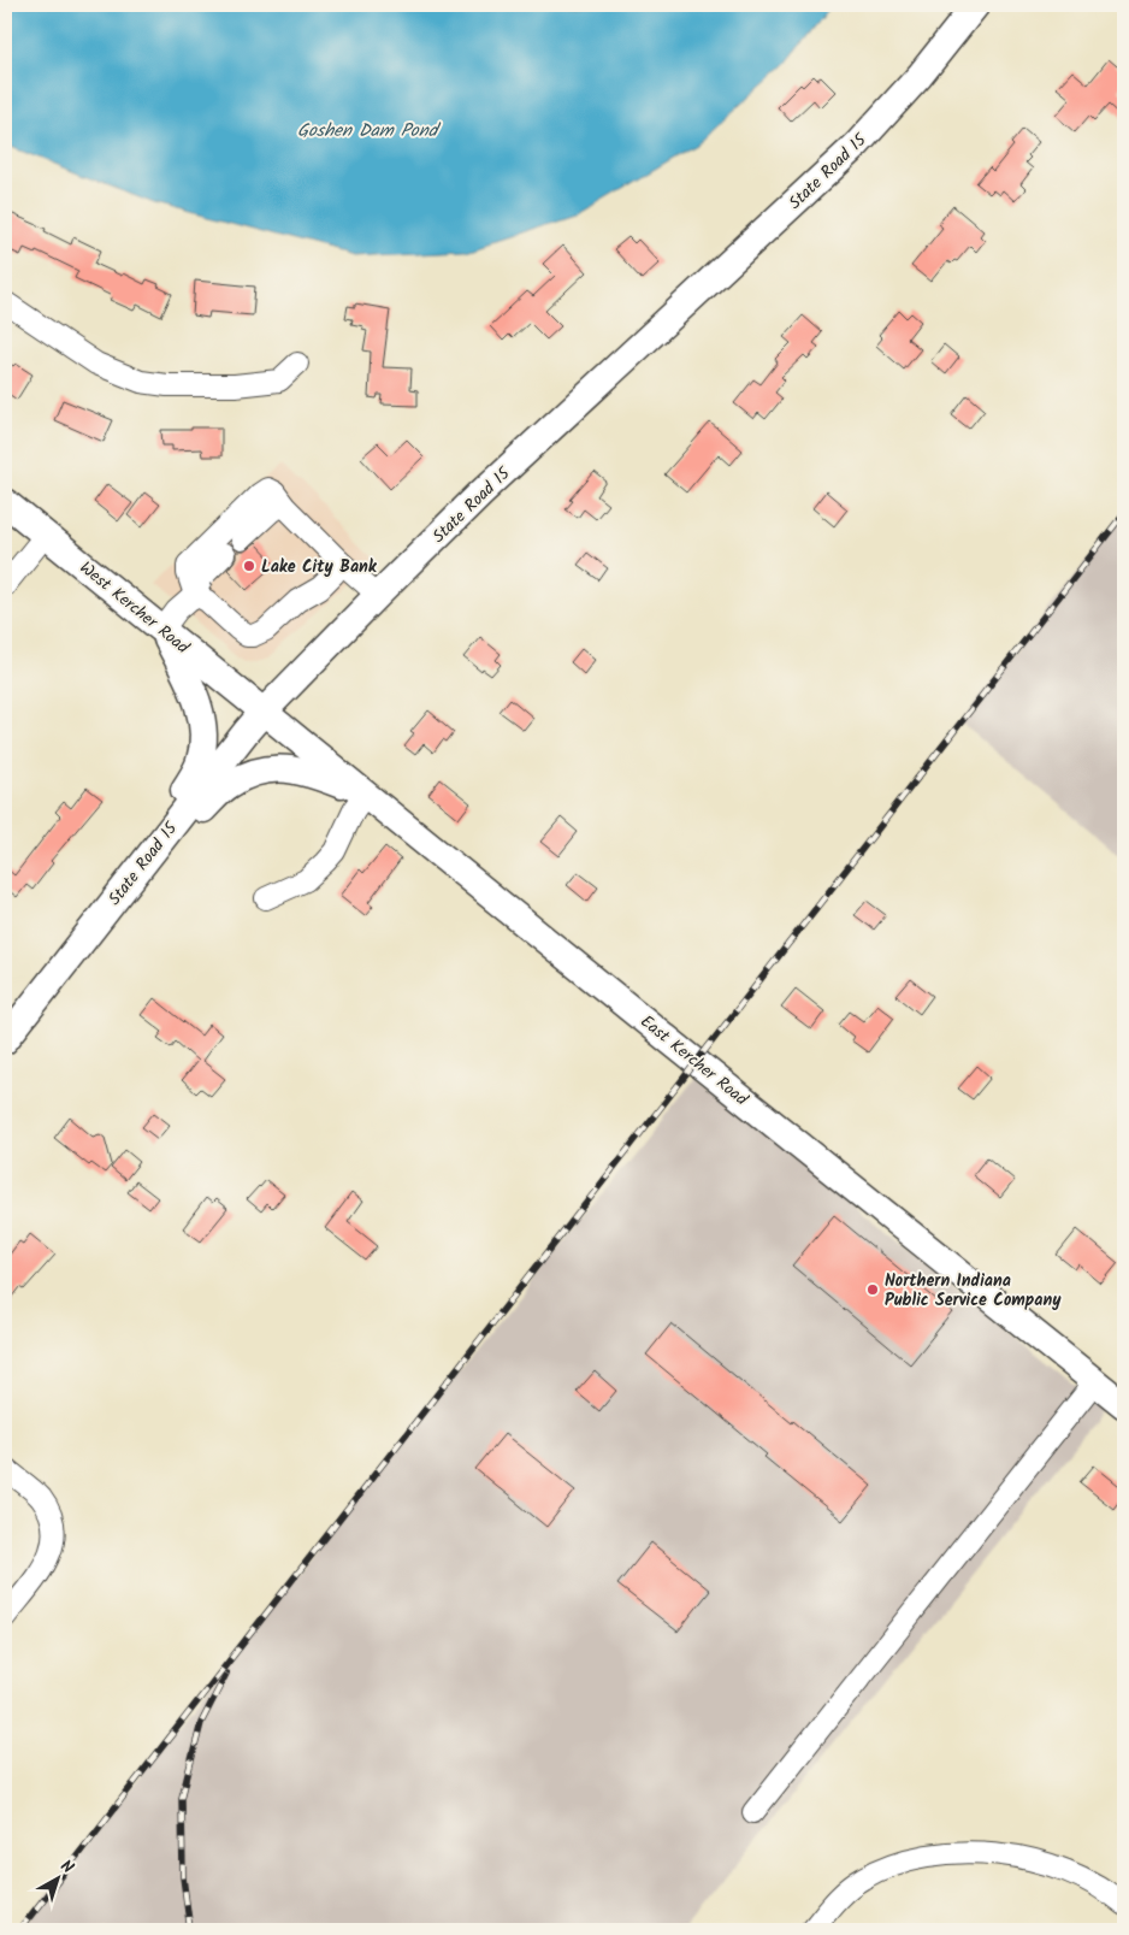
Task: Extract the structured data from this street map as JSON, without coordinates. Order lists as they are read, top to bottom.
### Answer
{
  "streets": {
    "main road": ["State Road 15", "West Kercher Road", "East Kercher Road"]
  },
  "crossings": [
    ["State Road 15", "West Kercher Road"],
    ["State Road 15", "East Kercher Road"],
    ["West Kercher Road", "East Kercher Road"]
  ],
  "water": ["Goshen Dam Pond"],
  "places": ["Lake City Bank", "Northern Indiana Public Service Company"],
  "north": "top right"
}
